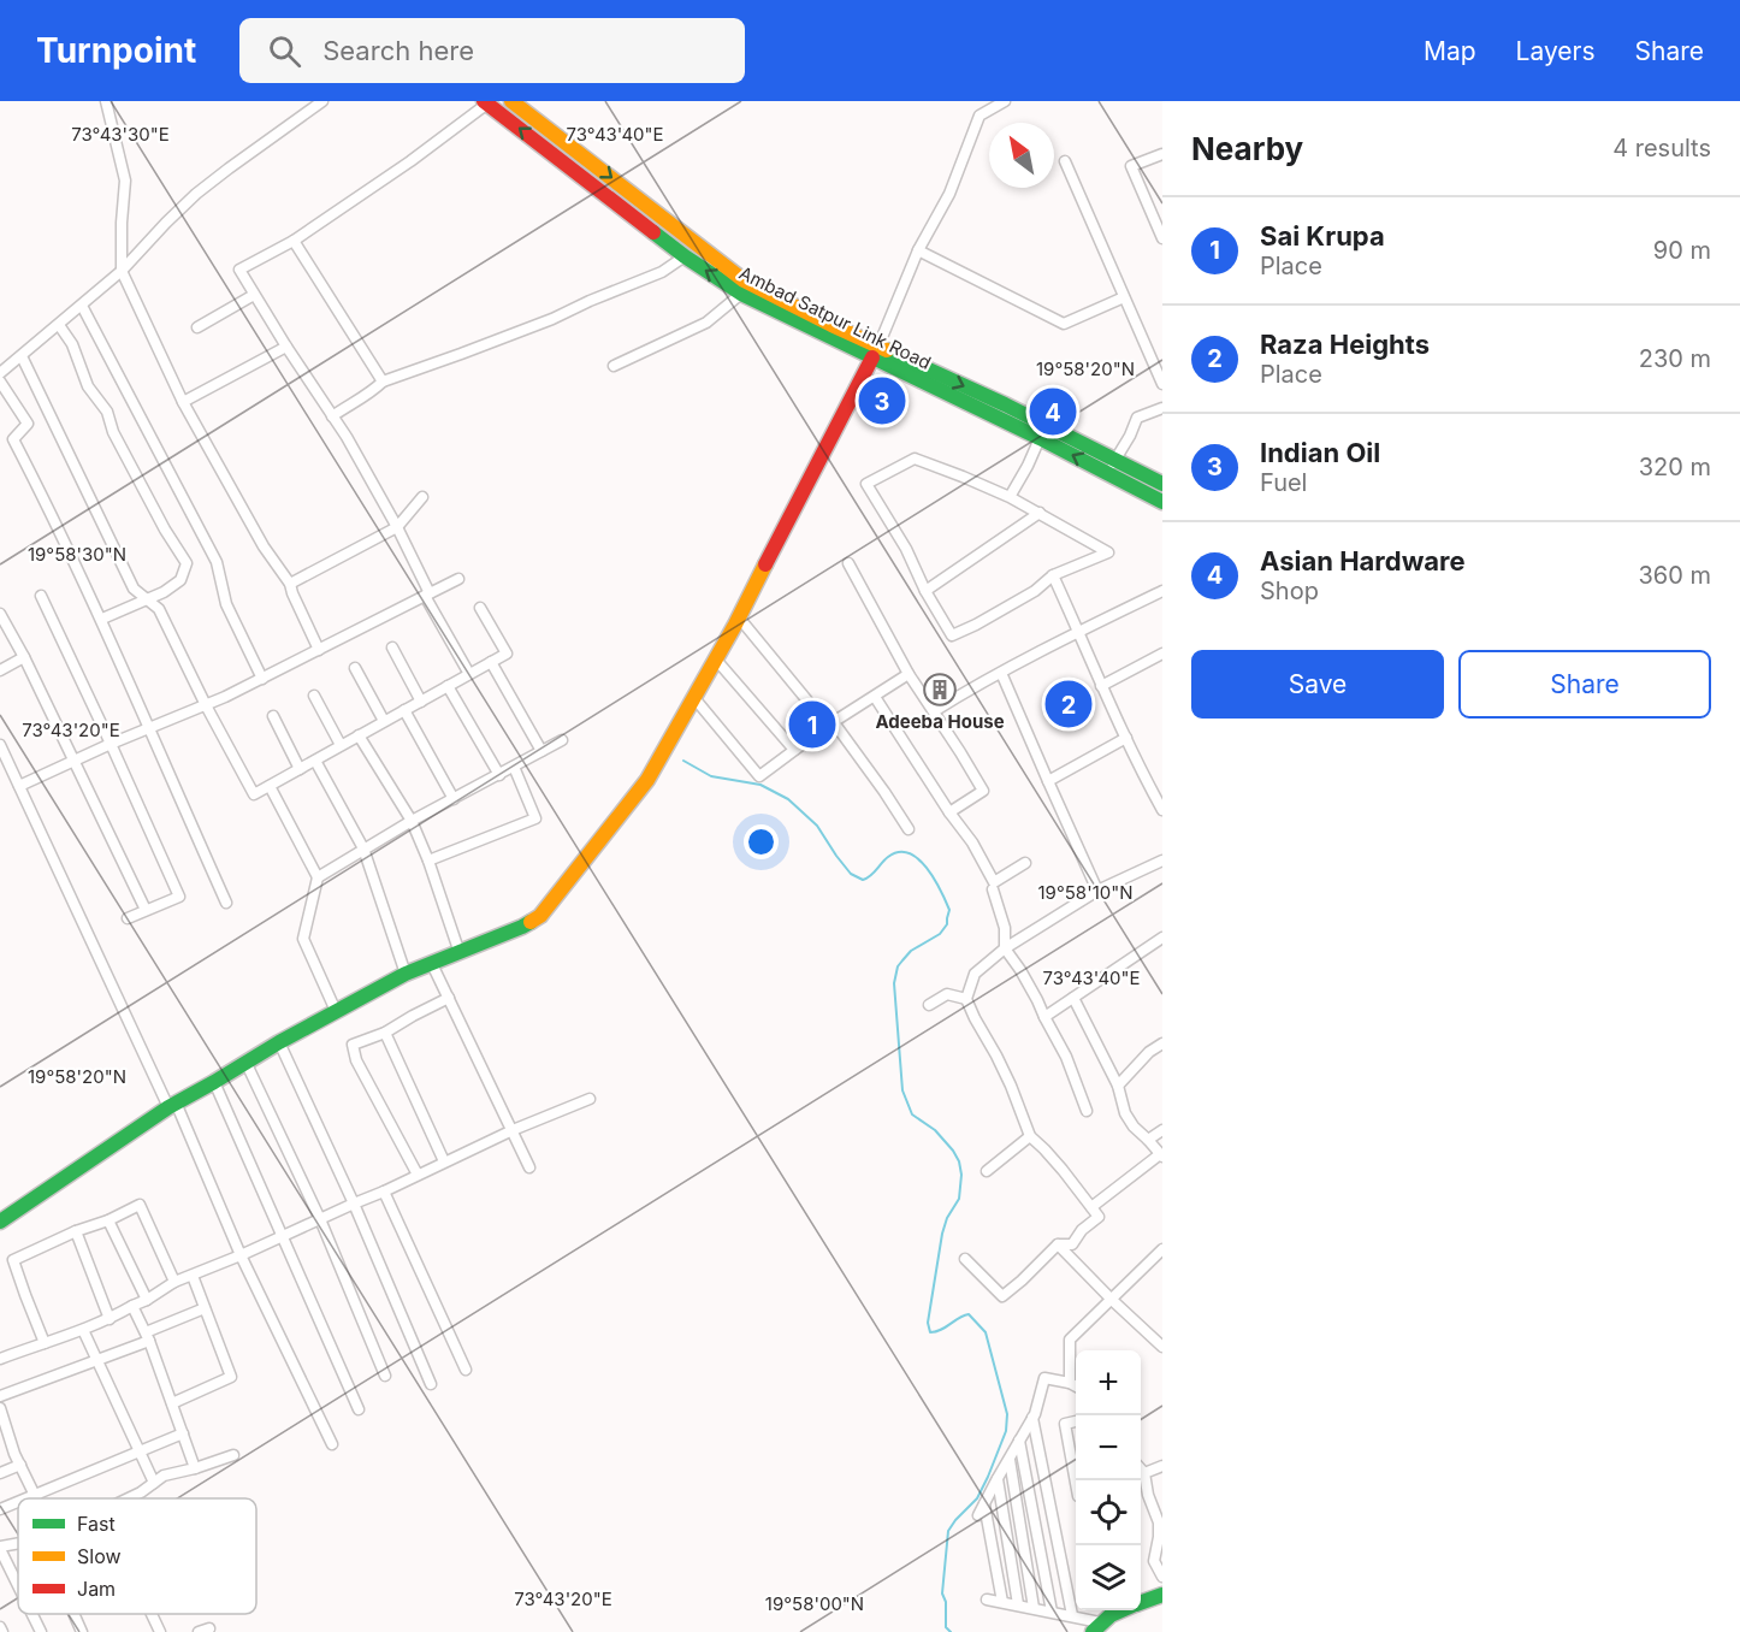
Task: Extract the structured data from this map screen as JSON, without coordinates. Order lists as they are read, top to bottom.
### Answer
{
  "streets": {
    "main road": ["Ambad Satpur Link Road"]
  },
  "places": {
    "building": ["Adeeba House"]
  },
  "legend": ["Fast", "Slow", "Jam"],
  "north": "top left",
  "page": {
    "header": "Turnpoint",
    "search": "Search here",
    "nav": ["Map", "Layers", "Share"],
    "heading": ["Nearby", "4 results"],
    "list": [
      {
        "mark": "1",
        "name": "Sai Krupa",
        "note": "Place",
        "value": "90 m"
      },
      {
        "mark": "2",
        "name": "Raza Heights",
        "note": "Place",
        "value": "230 m"
      },
      {
        "mark": "3",
        "name": "Indian Oil",
        "note": "Fuel",
        "value": "320 m"
      },
      {
        "mark": "4",
        "name": "Asian Hardware",
        "note": "Shop",
        "value": "360 m"
      }
    ],
    "pins": [
      "3",
      "4",
      "2",
      "1"
    ],
    "buttons": ["Save", "Share"],
    "map_buttons": ["+", "−"]
  },
  "coordinates": [
    "73°43'30\"E",
    "73°43'40\"E",
    "19°58'20\"N",
    "19°58'30\"N",
    "73°43'20\"E",
    "19°58'10\"N",
    "19°58'00\"N"
  ]
}
